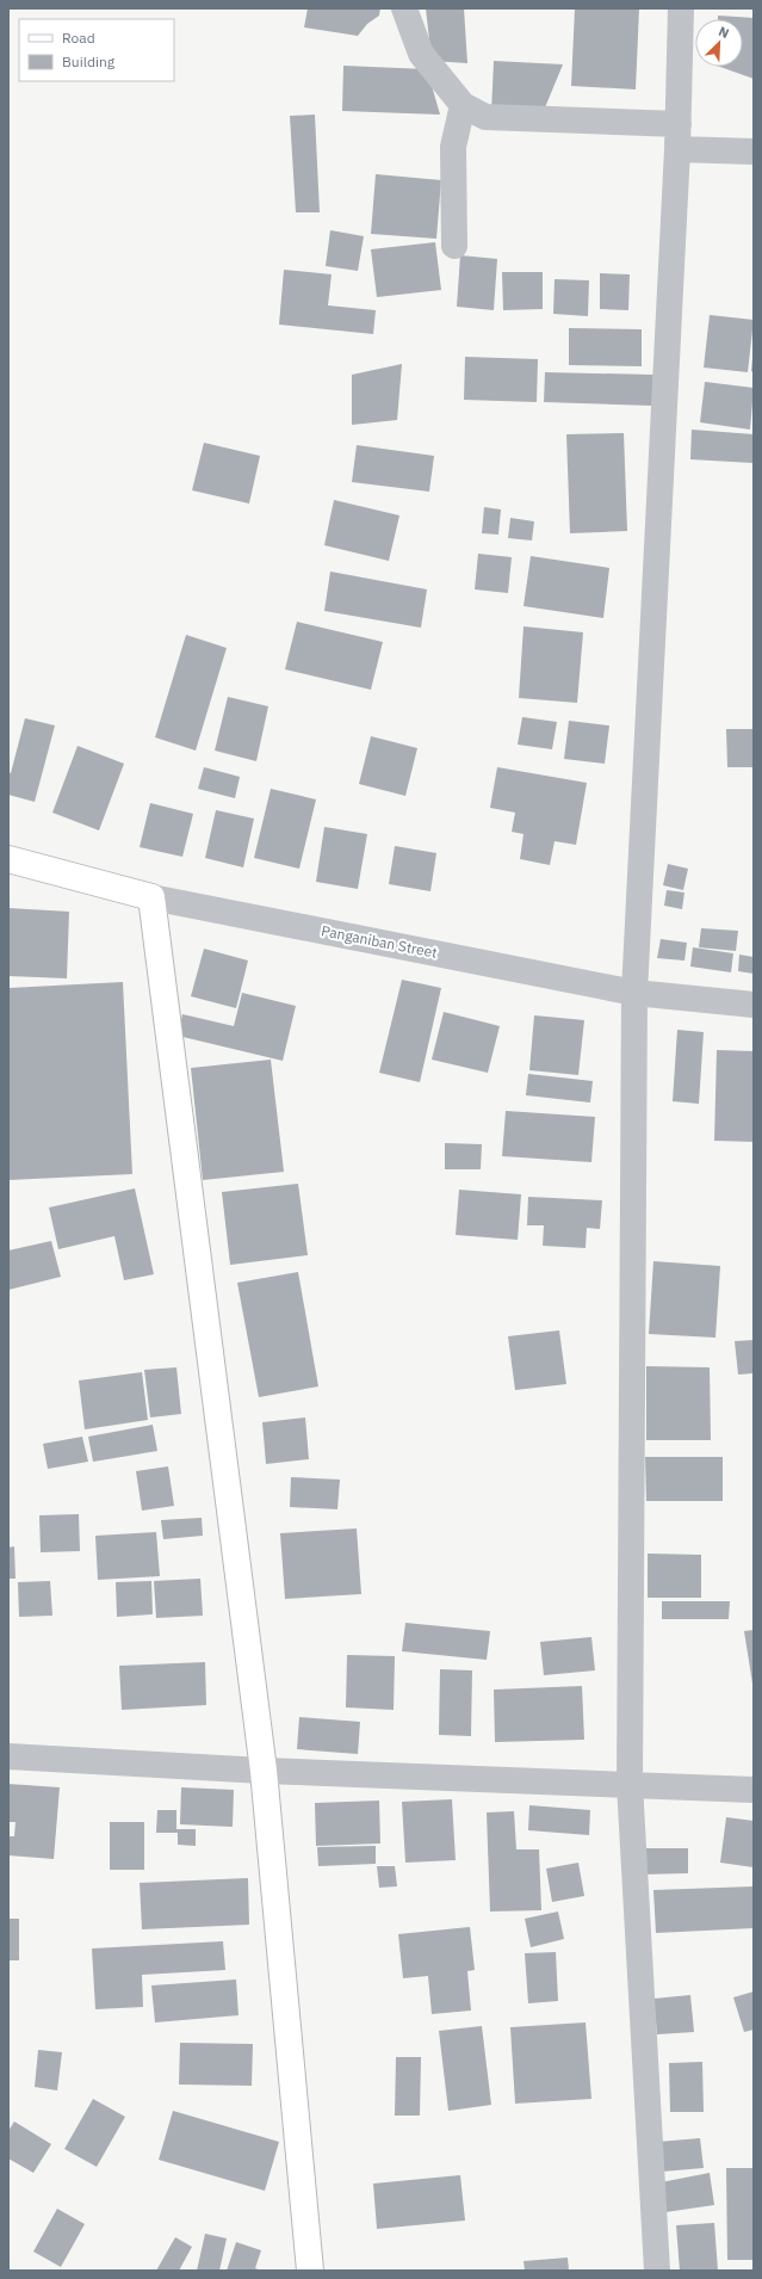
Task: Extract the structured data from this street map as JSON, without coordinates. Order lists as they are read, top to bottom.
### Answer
{
  "streets": {
    "main road": ["Panganiban Street"]
  },
  "legend": ["Road", "Building"],
  "north": "top right"
}
